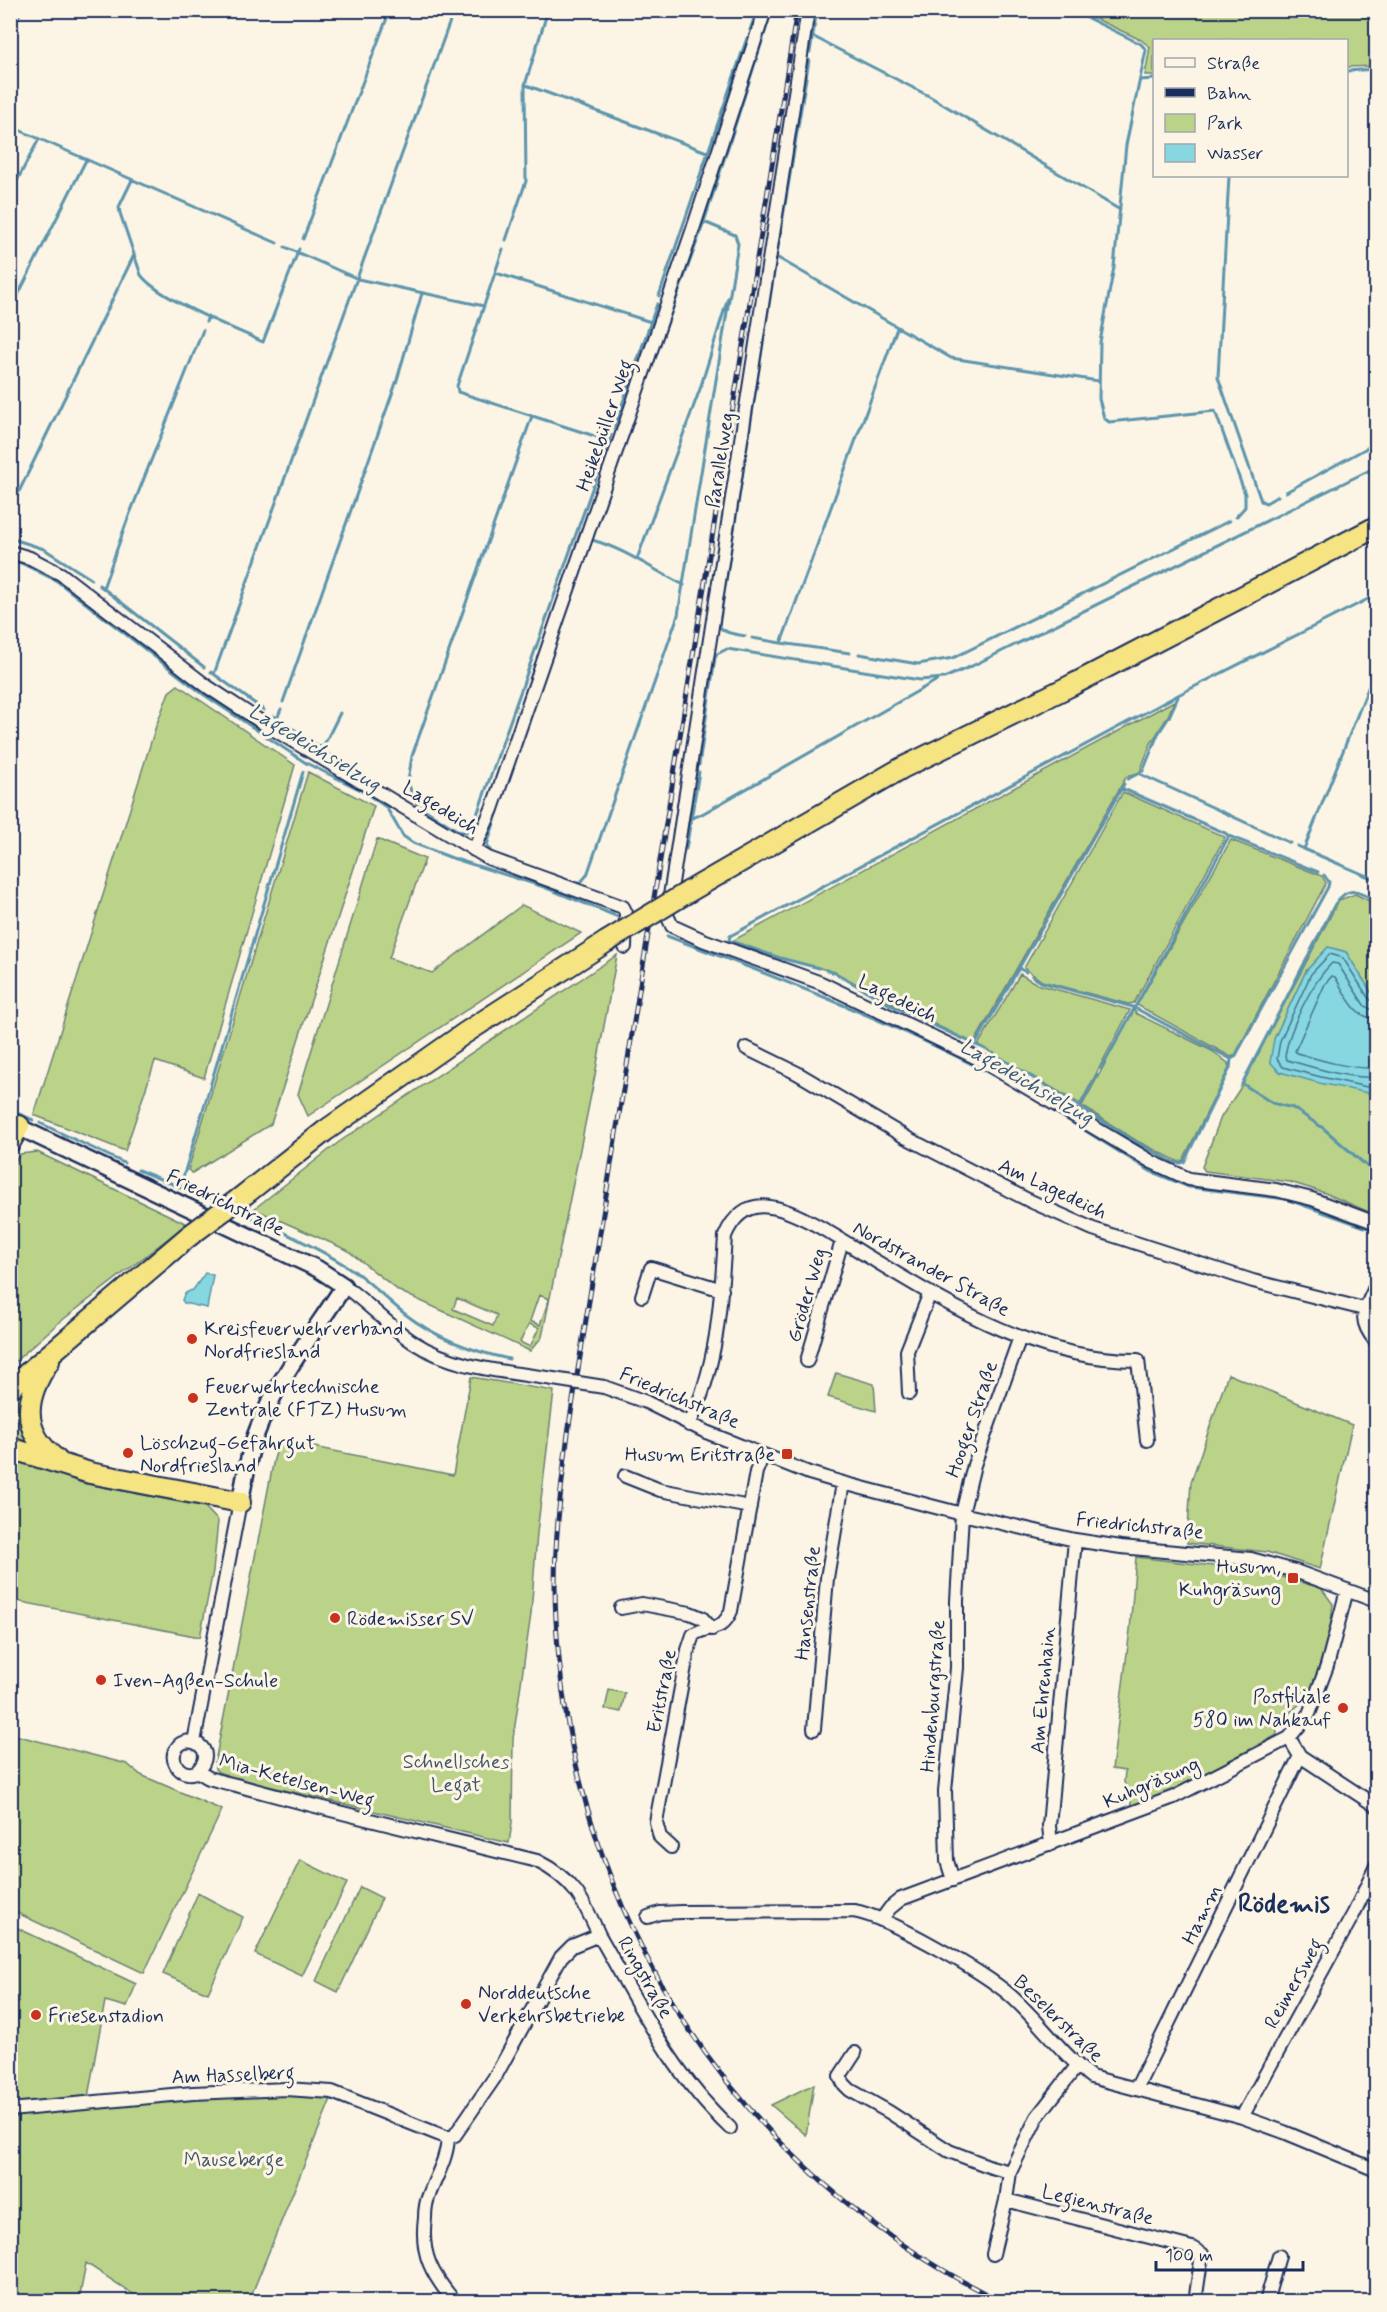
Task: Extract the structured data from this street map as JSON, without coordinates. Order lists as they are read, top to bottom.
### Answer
{
  "streets": {
    "street": [
      "Heikebüller Weg",
      "Parallelweg",
      "Lagedeich",
      "Am Lagedeich",
      "Friedrichstraße",
      "Nordstrander Straße",
      "Gröder Weg",
      "Hooger Straße",
      "Hansenstraße",
      "Am Ehrenhain",
      "Eritstraße",
      "Hindenburgstraße",
      "Mia-Ketelsen-Weg",
      "Kuhgräsung",
      "Hamm",
      "Ringstraße",
      "Reimersweg",
      "Beselerstraße",
      "Am Hasselberg",
      "Legienstraße"
    ]
  },
  "crossings": [
    ["Heikebüller Weg", "Lagedeich"],
    ["Parallelweg", "Lagedeich"],
    ["Friedrichstraße", "Hooger Straße"],
    ["Friedrichstraße", "Hansenstraße"],
    ["Friedrichstraße", "Am Ehrenhain"],
    ["Friedrichstraße", "Eritstraße"],
    ["Friedrichstraße", "Hindenburgstraße"],
    ["Friedrichstraße", "Kuhgräsung"],
    ["Nordstrander Straße", "Gröder Weg"],
    ["Nordstrander Straße", "Hooger Straße"],
    ["Hooger Straße", "Hindenburgstraße"],
    ["Am Ehrenhain", "Kuhgräsung"],
    ["Hindenburgstraße", "Kuhgräsung"],
    ["Mia-Ketelsen-Weg", "Ringstraße"],
    ["Kuhgräsung", "Beselerstraße"],
    ["Hamm", "Beselerstraße"],
    ["Ringstraße", "Am Hasselberg"],
    ["Reimersweg", "Beselerstraße"]
  ],
  "districts": ["Rödemis"],
  "water": ["Lagedeichsielzug"],
  "parks": ["Schnellsches Legat", "Mauseberge"],
  "places": {
    "other": [
      "Kreisfeuerwehrverband Nordfriesland",
      "Feuerwehrtechnische Zentrale (FTZ) Husum",
      "Löschzug-Gefahrgut Nordfriesland",
      "Rödemisser SV",
      "Iven-Agßen-Schule",
      "Postfiliale 580 im Nahkauf",
      "Norddeutsche Verkehrsbetriebe",
      "Friesenstadion"
    ],
    "transit": ["Husum Eritstraße", "Husum, Kuhgräsung"]
  },
  "legend": [
    "Straße",
    "Bahn",
    "Park",
    "Wasser"
  ],
  "scale_bar": "100 m"
}
